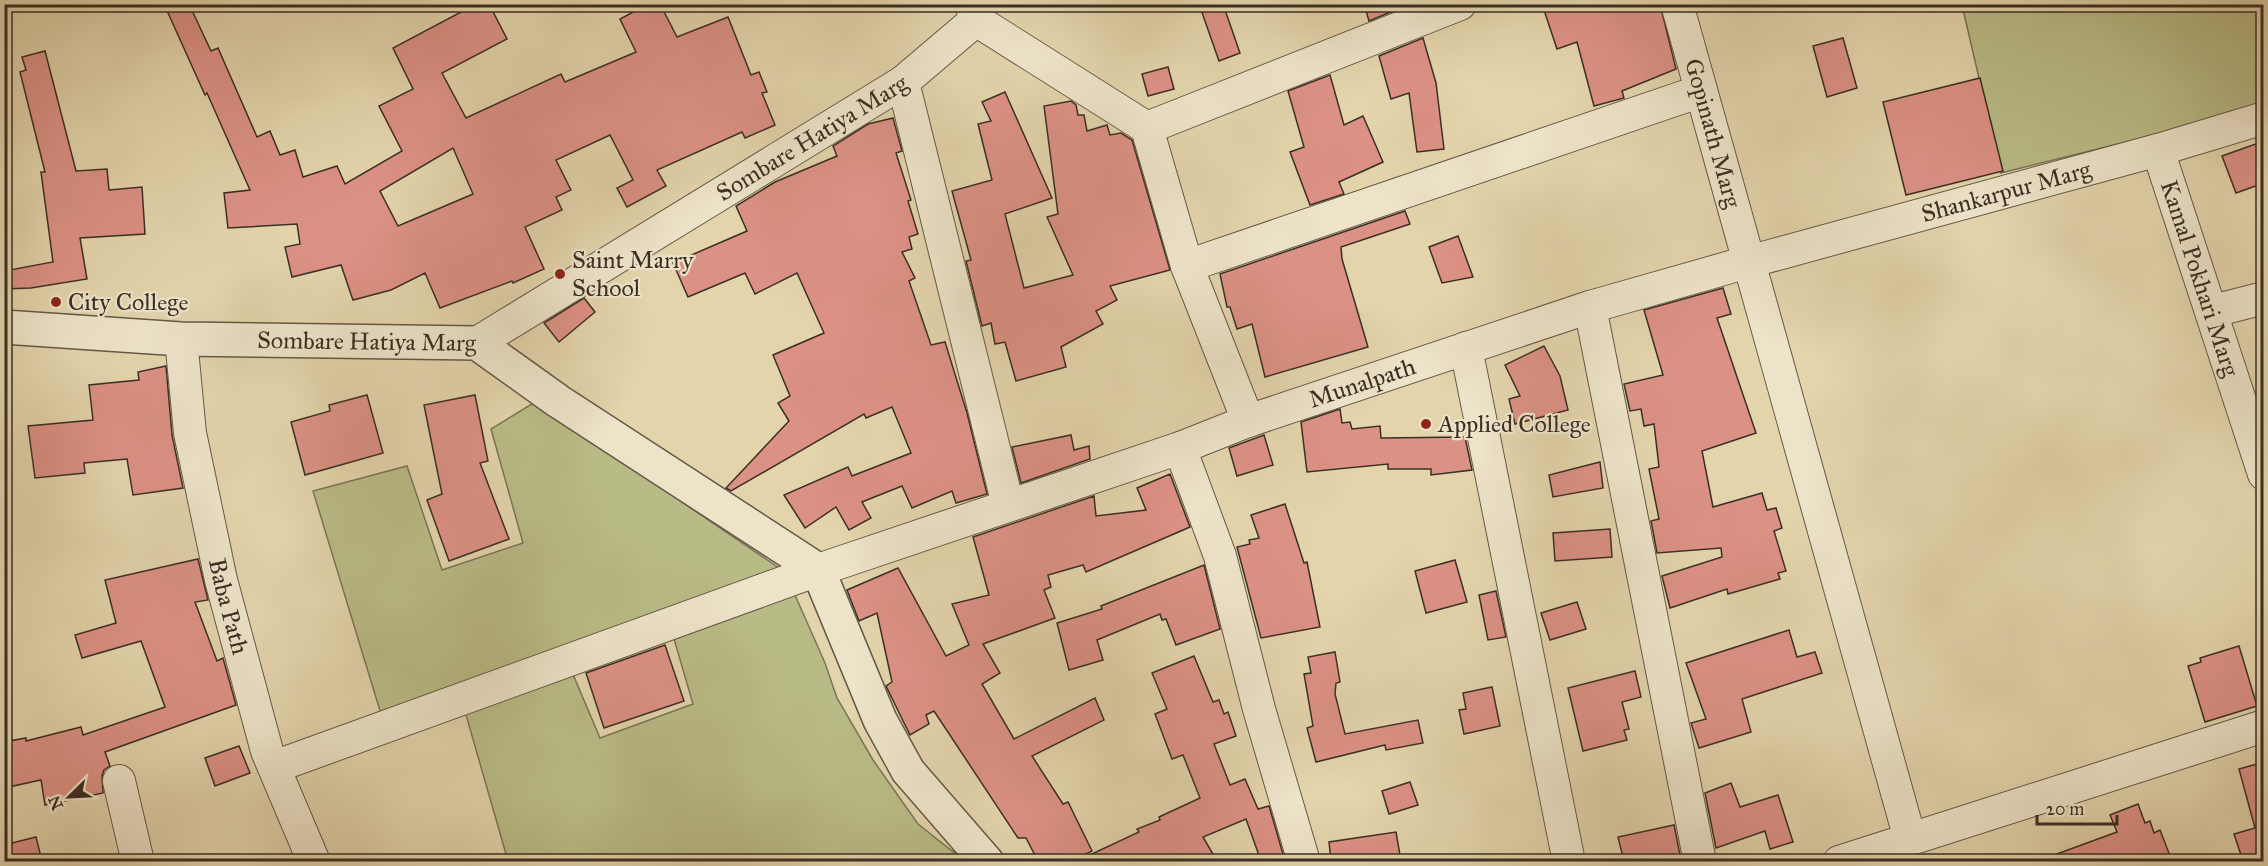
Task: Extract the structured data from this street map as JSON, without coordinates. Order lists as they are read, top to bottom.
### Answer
{
  "streets": {
    "street": [
      "Gopinath Marg",
      "Sombare Hatiya Marg",
      "Shankarpur Marg",
      "Kamal Pokhari Marg",
      "Munalpath",
      "Baba Path"
    ]
  },
  "crossings": [
    ["Gopinath Marg", "Shankarpur Marg"],
    ["Sombare Hatiya Marg", "Baba Path"],
    ["Shankarpur Marg", "Kamal Pokhari Marg"],
    ["Shankarpur Marg", "Munalpath"],
    ["Munalpath", "Baba Path"]
  ],
  "places": ["Saint Marry School", "City College", "Applied College"],
  "scale_bar": "20 m",
  "north": "bottom left"
}
